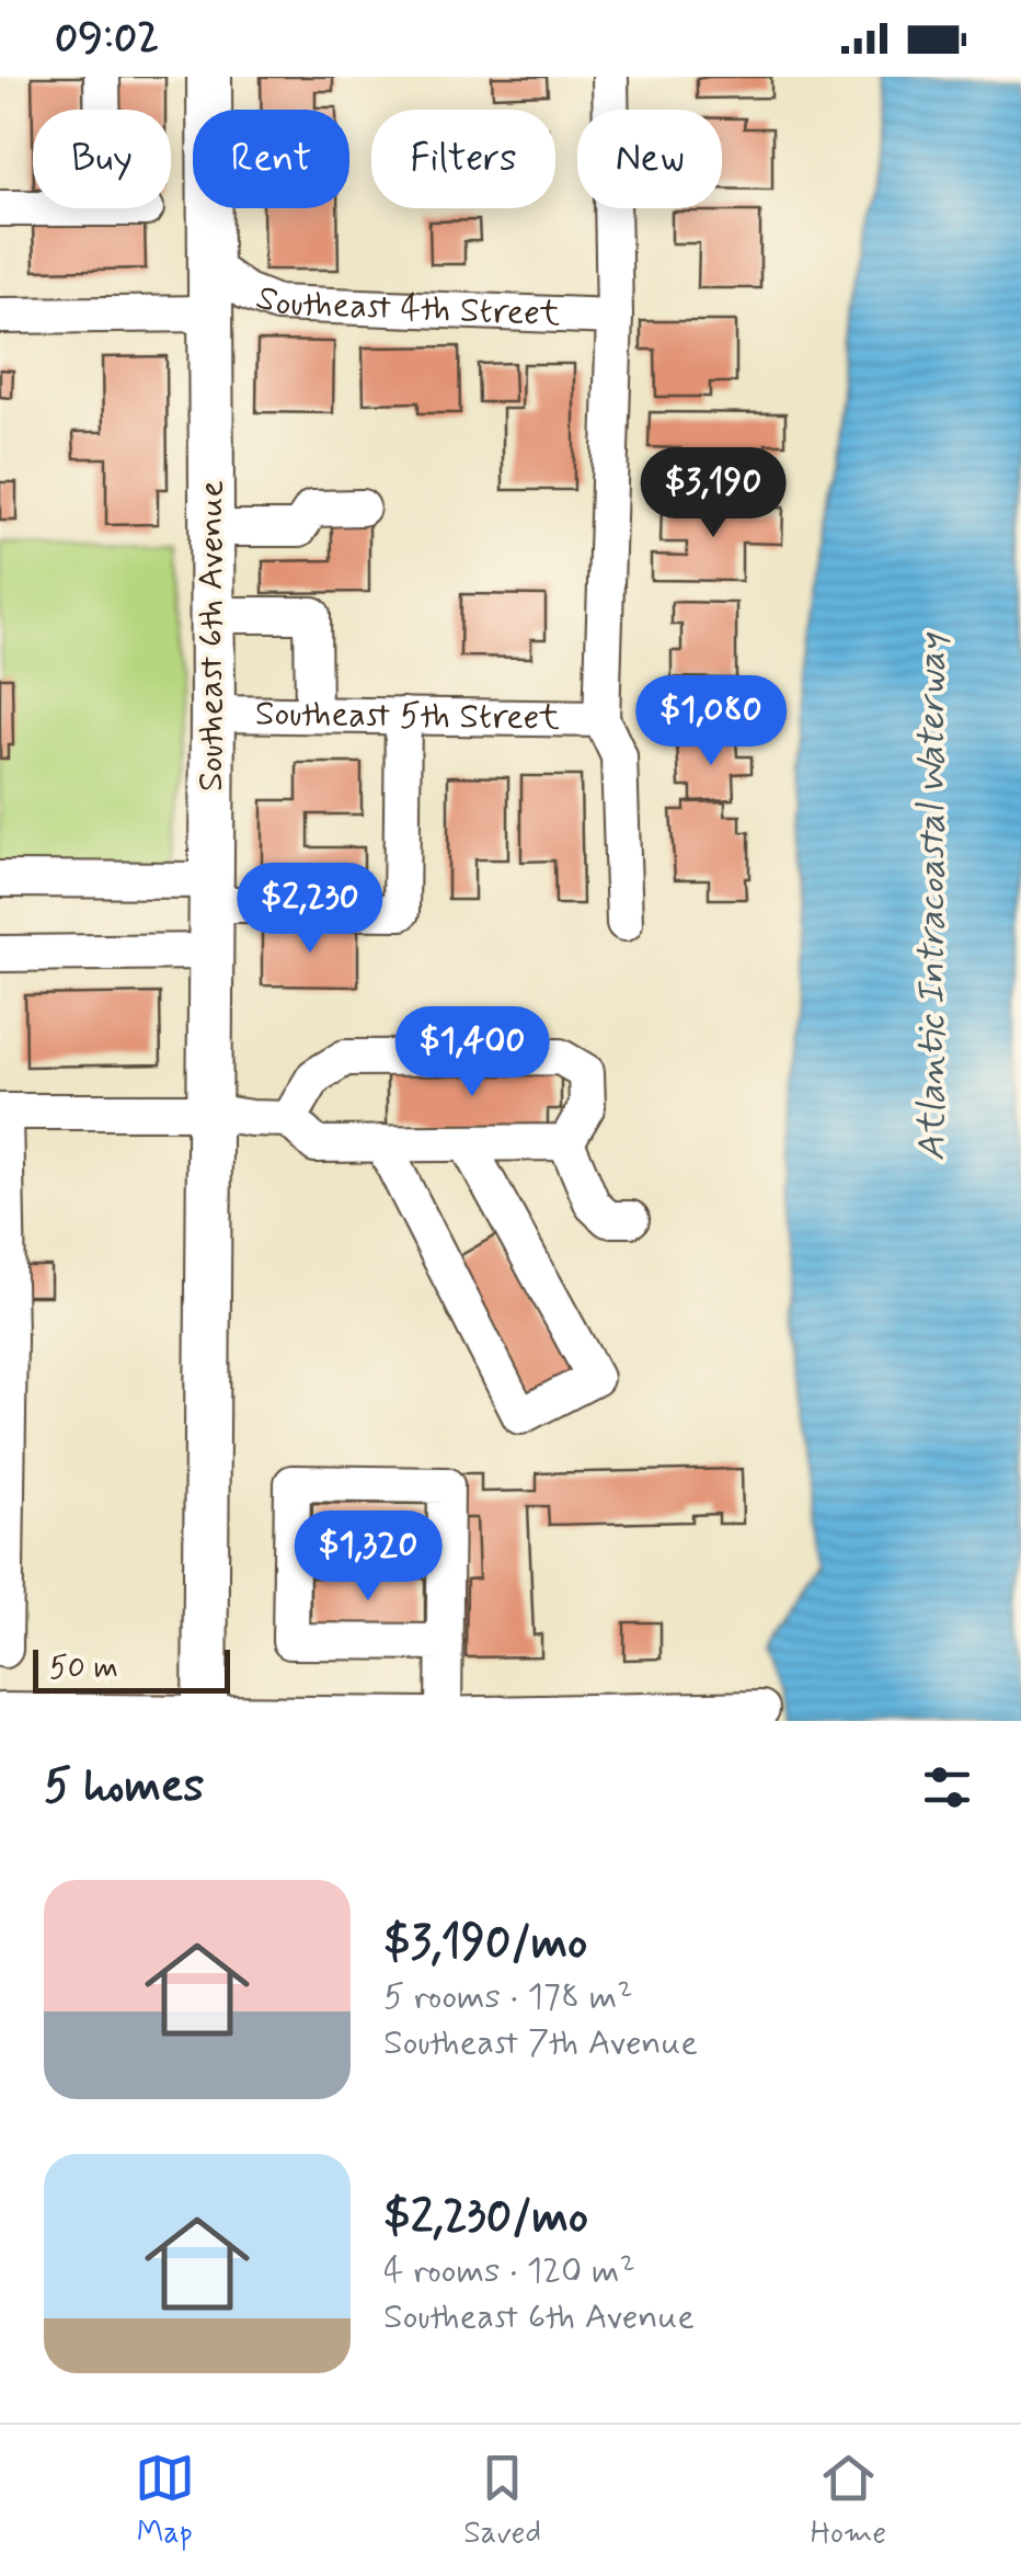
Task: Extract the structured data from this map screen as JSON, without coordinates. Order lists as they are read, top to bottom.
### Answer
{
  "streets": {
    "main road": ["Southeast 6th Avenue"],
    "street": ["Southeast 4th Street", "Southeast 5th Street"]
  },
  "crossings": [
    ["Southeast 4th Street", "Southeast 6th Avenue"],
    ["Southeast 6th Avenue", "Southeast 5th Street"]
  ],
  "water": ["Atlantic Intracoastal Waterway"],
  "scale_bar": "50 m",
  "page": {
    "status": "09:02",
    "chip": [
      "Buy",
      "Rent",
      "Filters",
      "New"
    ],
    "price": [
      "$3,190",
      "$1,080",
      "$2,230",
      "$1,400",
      "$1,320"
    ],
    "scale": "50 m",
    "heading": "5 homes",
    "list": [
      {
        "name": "$3,190/mo",
        "note": "5 rooms · 178 m² · Southeast 7th Avenue"
      },
      {
        "name": "$2,230/mo",
        "note": "4 rooms · 120 m² · Southeast 6th Avenue"
      }
    ],
    "tabs": ["Map", "Saved", "Home"]
  }
}
